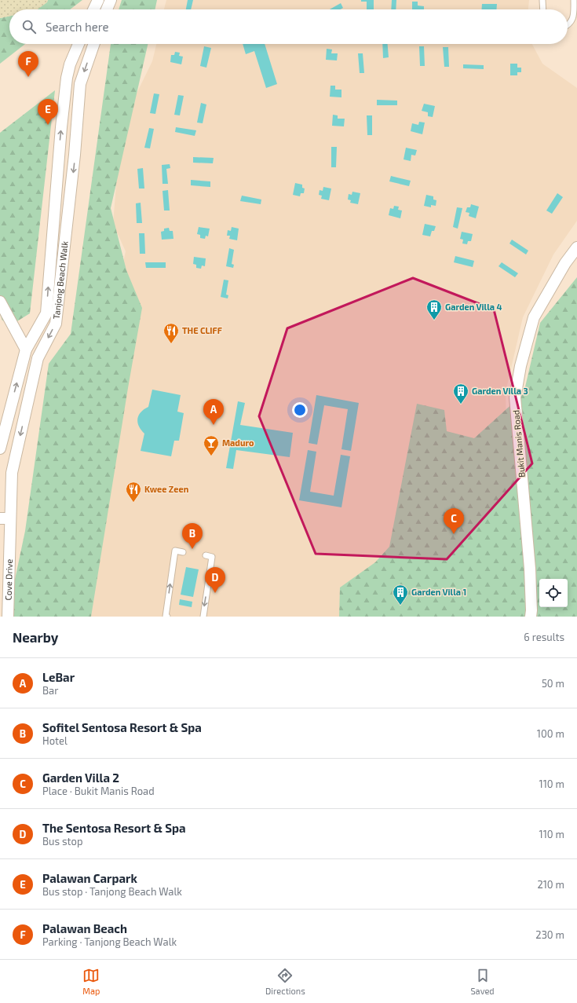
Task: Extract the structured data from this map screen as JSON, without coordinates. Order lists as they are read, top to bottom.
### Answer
{
  "streets": {
    "street": ["Tanjong Beach Walk", "Bukit Manis Road", "Cove Drive"]
  },
  "crossings": [
    ["Tanjong Beach Walk", "Cove Drive"]
  ],
  "places": {
    "building": ["Garden Villa 4", "Garden Villa 3", "Garden Villa 1"],
    "restaurant": ["THE CLIFF", "Kwee Zeen"],
    "bar": ["Maduro"]
  },
  "page": {
    "search": "Search here",
    "pins": [
      "F",
      "E",
      "A",
      "C",
      "B",
      "D"
    ],
    "heading": ["Nearby", "6 results"],
    "list": [
      {
        "mark": "A",
        "name": "LeBar",
        "note": "Bar",
        "value": "50 m"
      },
      {
        "mark": "B",
        "name": "Sofitel Sentosa Resort & Spa",
        "note": "Hotel",
        "value": "100 m"
      },
      {
        "mark": "C",
        "name": "Garden Villa 2",
        "note": "Place · Bukit Manis Road",
        "value": "110 m"
      },
      {
        "mark": "D",
        "name": "The Sentosa Resort & Spa",
        "note": "Bus stop",
        "value": "110 m"
      },
      {
        "mark": "E",
        "name": "Palawan Carpark",
        "note": "Bus stop · Tanjong Beach Walk",
        "value": "210 m"
      },
      {
        "mark": "F",
        "name": "Palawan Beach",
        "note": "Parking · Tanjong Beach Walk",
        "value": "230 m"
      }
    ],
    "nav": ["Map", "Directions", "Saved"]
  }
}
